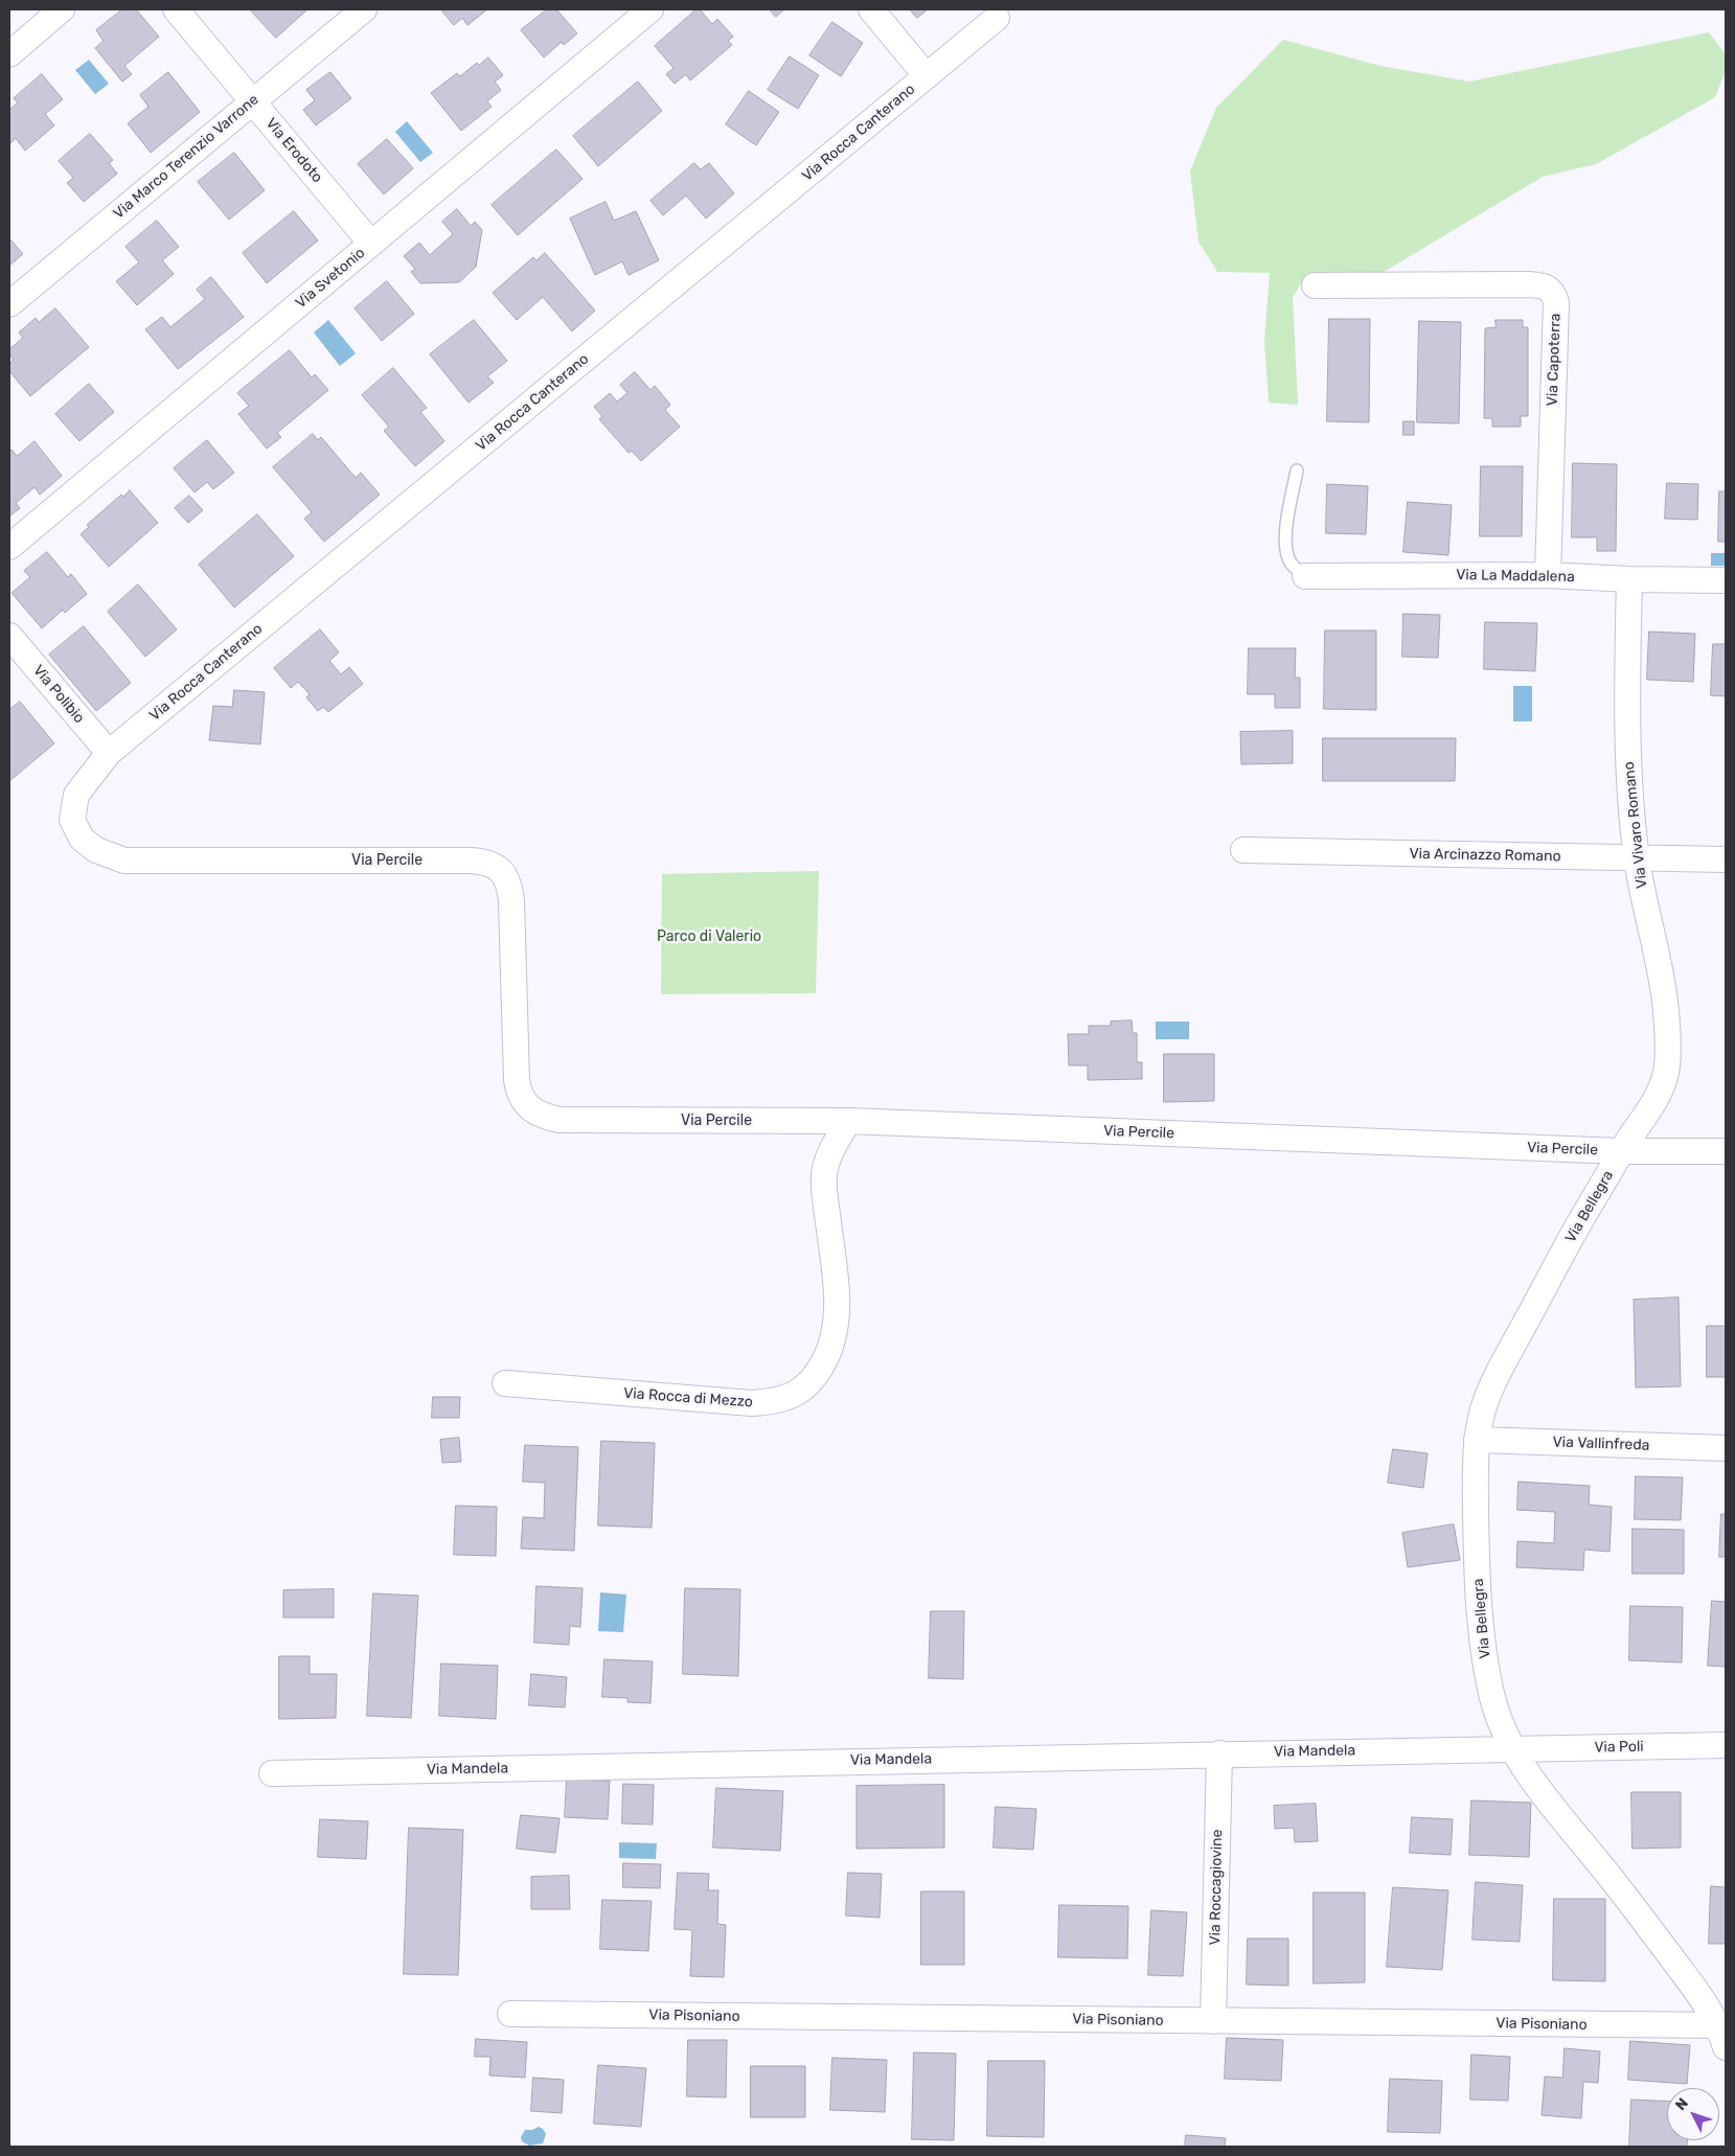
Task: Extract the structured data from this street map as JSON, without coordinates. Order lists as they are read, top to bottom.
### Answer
{
  "streets": {
    "street": [
      "Via Rocca Canterano",
      "Via Erodoto",
      "Via Marco Terenzio Varrone",
      "Via Svetonio",
      "Via Capoterra",
      "Via La Maddalena",
      "Via Polibio",
      "Via Vivaro Romano",
      "Via Arcinazzo Romano",
      "Via Percile",
      "Via Bellegra",
      "Via Rocca di Mezzo",
      "Via Vallinfreda",
      "Via Poli",
      "Via Mandela",
      "Via Roccagiovine",
      "Via Pisoniano"
    ]
  },
  "crossings": [
    ["Via Rocca Canterano", "Via Polibio"],
    ["Via Rocca Canterano", "Via Percile"],
    ["Via Erodoto", "Via Marco Terenzio Varrone"],
    ["Via Erodoto", "Via Svetonio"],
    ["Via Capoterra", "Via La Maddalena"],
    ["Via La Maddalena", "Via Vivaro Romano"],
    ["Via Vivaro Romano", "Via Arcinazzo Romano"],
    ["Via Vivaro Romano", "Via Percile"],
    ["Via Vivaro Romano", "Via Bellegra"],
    ["Via Percile", "Via Bellegra"],
    ["Via Percile", "Via Rocca di Mezzo"],
    ["Via Bellegra", "Via Vallinfreda"],
    ["Via Bellegra", "Via Poli"],
    ["Via Bellegra", "Via Mandela"],
    ["Via Bellegra", "Via Pisoniano"],
    ["Via Poli", "Via Mandela"],
    ["Via Mandela", "Via Roccagiovine"],
    ["Via Roccagiovine", "Via Pisoniano"]
  ],
  "parks": ["Parco di Valerio"],
  "north": "top left"
}
